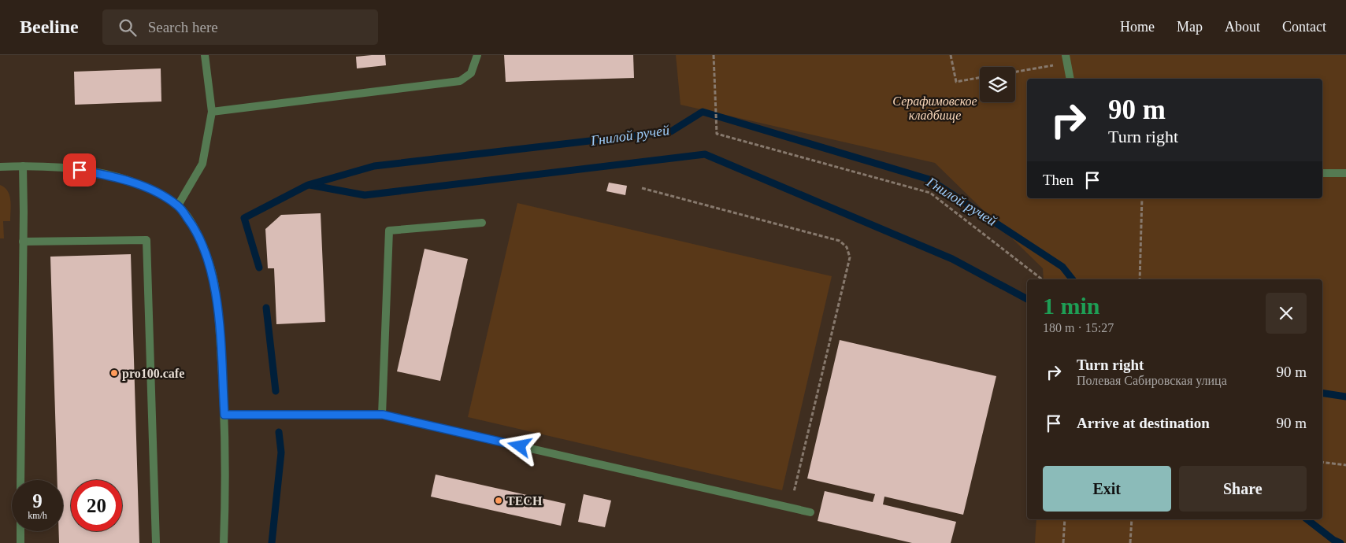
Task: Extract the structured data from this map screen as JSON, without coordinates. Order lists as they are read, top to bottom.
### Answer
{
  "water": ["Гнилой ручей"],
  "parks": ["Серафимовское кладбище"],
  "places": ["pro100.cafe", "TECH"],
  "page": {
    "header": "Beeline",
    "search": "Search here",
    "nav": [
      "Home",
      "Map",
      "About",
      "Contact"
    ],
    "turn": ["90 m", "Turn right"],
    "then": "Then",
    "heading": ["1 min", "180 m · 15:27"],
    "list": [
      {
        "name": "Turn right",
        "note": "Полевая Сабировская улица",
        "value": "90 m"
      },
      {
        "name": "Arrive at destination",
        "value": "90 m"
      }
    ],
    "buttons": ["Exit", "Share"],
    "speed": "9 km/h",
    "limit": "20"
  }
}
